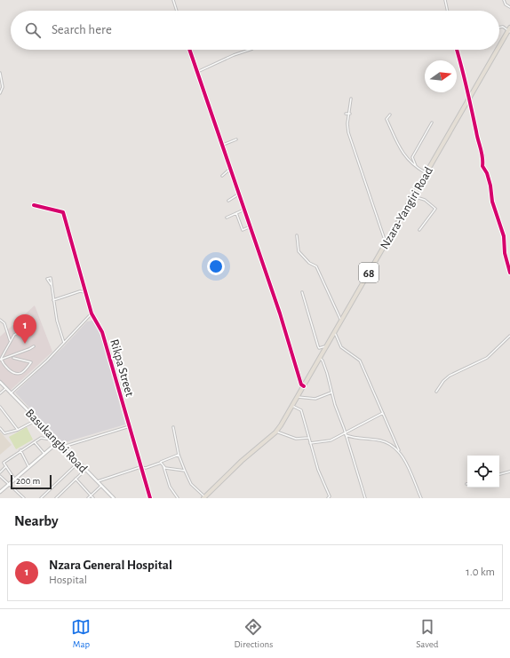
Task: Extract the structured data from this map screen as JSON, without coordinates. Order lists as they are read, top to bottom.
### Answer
{
  "streets": {
    "main road": ["Nzara-Yangiri Road", "68"],
    "street": ["Rikpa Street", "Basukangbi Road"]
  },
  "scale_bar": "200 m",
  "north": "right",
  "page": {
    "search": "Search here",
    "pins": "1",
    "scale": "200 m",
    "heading": "Nearby",
    "list": [
      {
        "mark": "1",
        "name": "Nzara General Hospital",
        "note": "Hospital",
        "value": "1.0 km"
      }
    ],
    "nav": ["Map", "Directions", "Saved"]
  }
}
